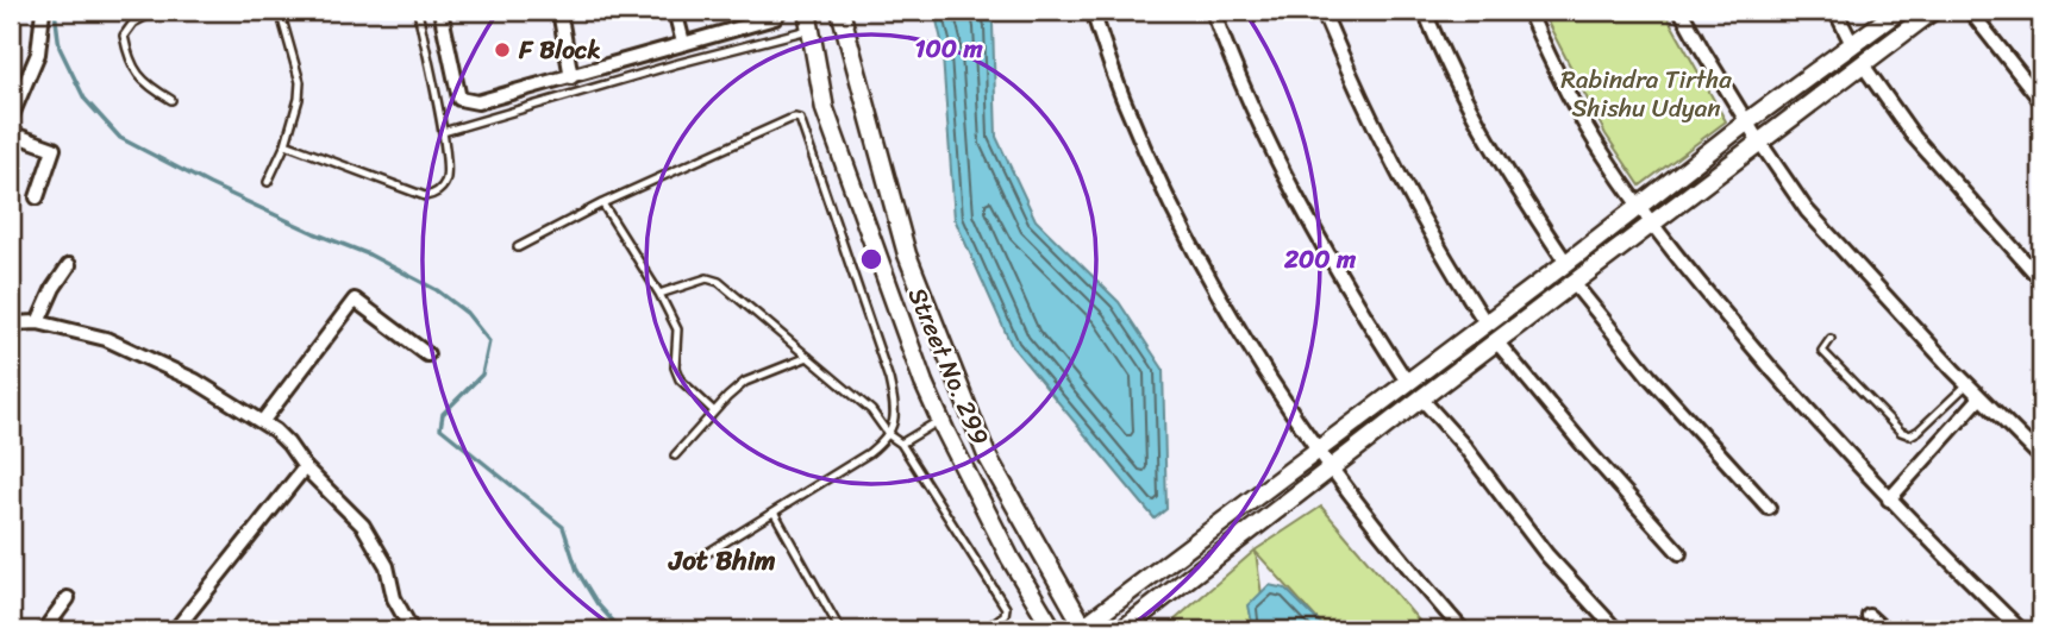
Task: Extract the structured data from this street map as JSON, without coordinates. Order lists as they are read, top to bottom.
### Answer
{
  "streets": {
    "street": ["Street No. 299"]
  },
  "districts": ["Jot Bhim"],
  "parks": ["Rabindra Tirtha Shishu Udyan"],
  "places": ["F Block"],
  "rings": ["100 m", "200 m"]
}
